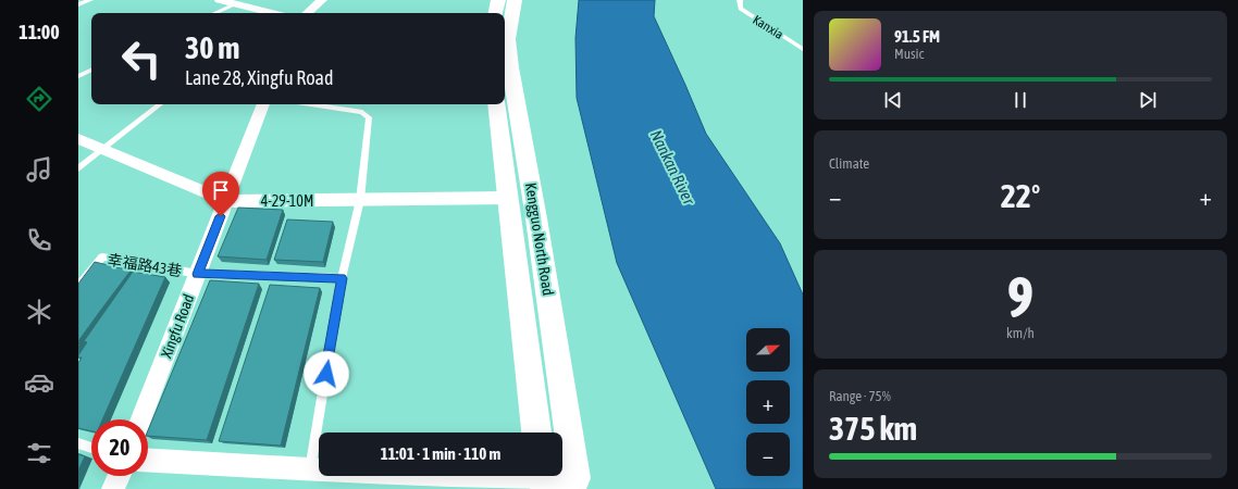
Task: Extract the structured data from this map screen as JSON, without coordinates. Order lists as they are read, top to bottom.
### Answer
{
  "streets": {
    "street": ["4-29-10M", "Kengguo North Road", "Xingfu Road"],
    "lane": ["Kanxia", "幸福路43巷"]
  },
  "crossings": [
    ["4-29-10M", "Kengguo North Road"],
    ["4-29-10M", "Xingfu Road"],
    ["幸福路43巷", "Xingfu Road"]
  ],
  "water": ["Nankan River"],
  "north": "right",
  "page": {
    "tabs": "11:00",
    "turn": ["30 m", "Lane 28, Xingfu Road"],
    "song": ["91.5 FM", "Music"],
    "tile": [
      "Climate",
      ["9", "km/h"],
      ["Range · 75%", "375 km"]
    ],
    "heat": ["−", "22°", "+"],
    "map_buttons": ["+", "−"],
    "limit": "20",
    "trip": "11:01 · 1 min · 110 m"
  }
}
